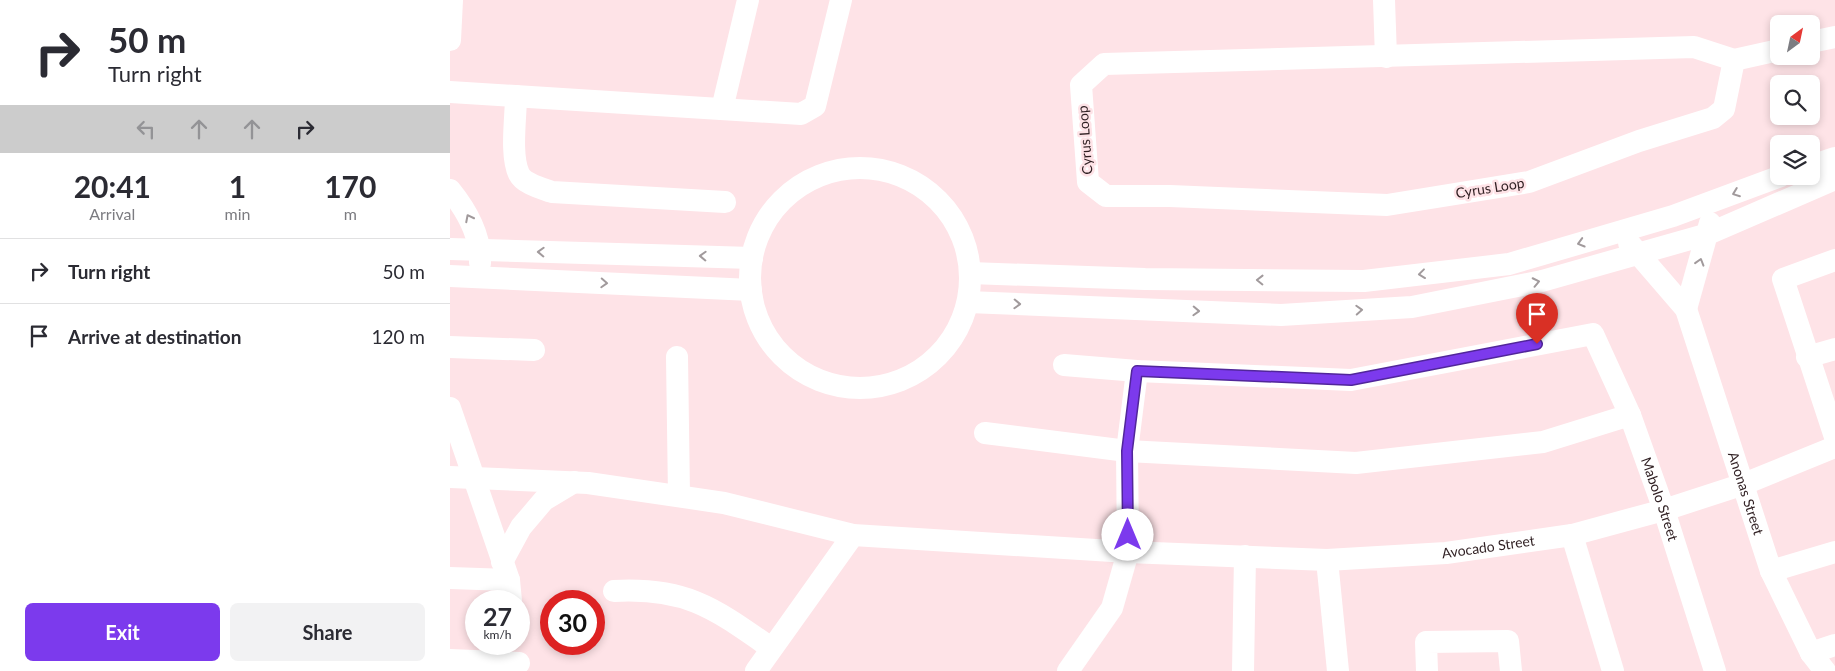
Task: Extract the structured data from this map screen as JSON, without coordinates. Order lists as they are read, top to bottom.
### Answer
{
  "streets": {
    "street": [
      "Cyrus Loop",
      "Anonas Street",
      "Mabolo Street",
      "Avocado Street"
    ]
  },
  "crossings": [
    ["Anonas Street", "Avocado Street"],
    ["Mabolo Street", "Avocado Street"]
  ],
  "north": "top right",
  "page": {
    "turn": ["50 m", "Turn right"],
    "eta": [
      "20:41",
      "Arrival",
      "1",
      "min",
      "170",
      "m"
    ],
    "list": [
      {
        "name": "Turn right",
        "value": "50 m"
      },
      {
        "name": "Arrive at destination",
        "value": "120 m"
      }
    ],
    "speed": "27 km/h",
    "limit": "30",
    "buttons": ["Exit", "Share"]
  }
}
